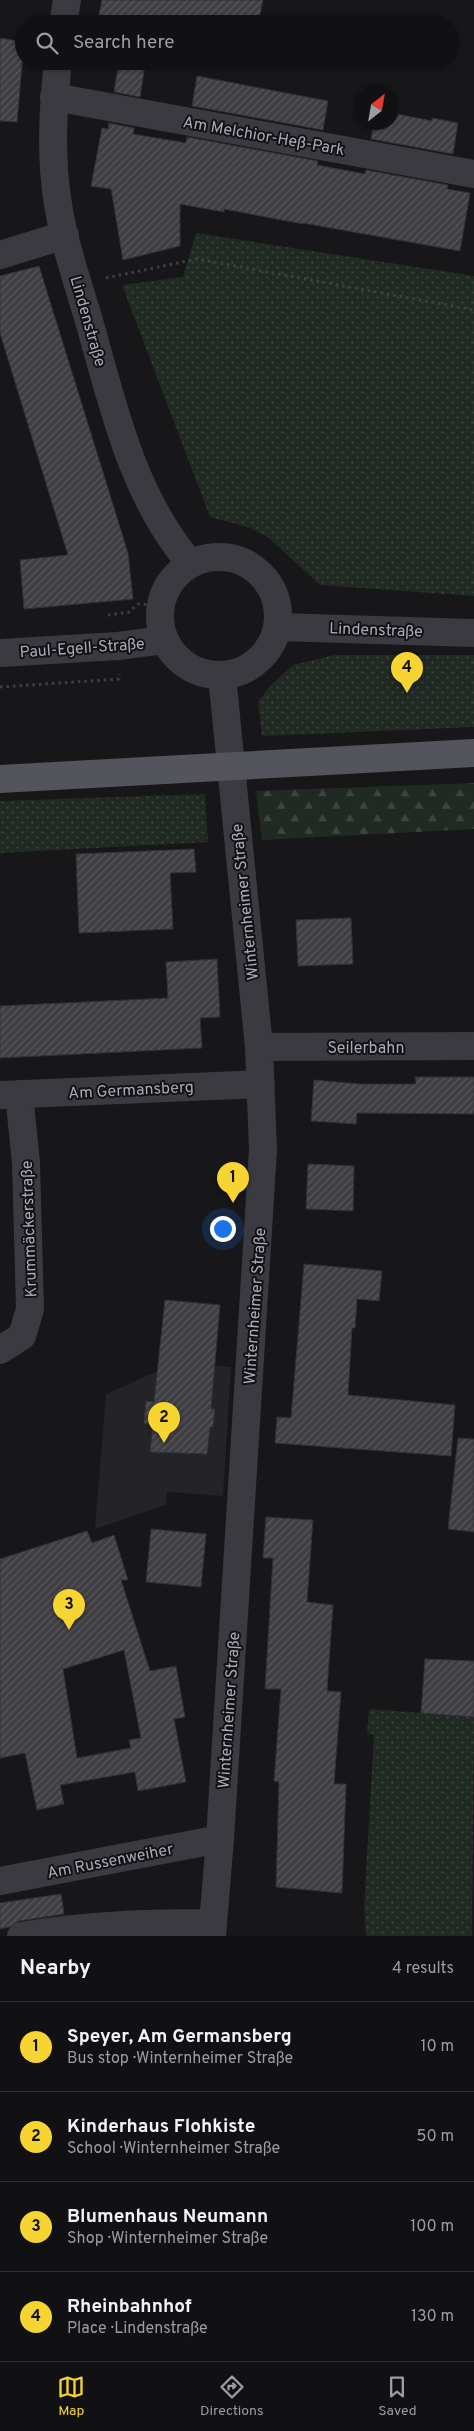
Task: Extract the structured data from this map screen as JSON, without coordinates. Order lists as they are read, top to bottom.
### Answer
{
  "streets": {
    "street": [
      "Am Melchior-Heß-Park",
      "Lindenstraße",
      "Paul-Egell-Straße",
      "Winternheimer Straße",
      "Seilerbahn",
      "Am Germansberg",
      "Krummäckerstraße",
      "Am Russenweiher"
    ]
  },
  "crossings": [
    ["Am Melchior-Heß-Park", "Lindenstraße"],
    ["Lindenstraße", "Paul-Egell-Straße"],
    ["Lindenstraße", "Winternheimer Straße"],
    ["Paul-Egell-Straße", "Winternheimer Straße"],
    ["Winternheimer Straße", "Seilerbahn"],
    ["Winternheimer Straße", "Am Germansberg"],
    ["Winternheimer Straße", "Am Russenweiher"],
    ["Am Germansberg", "Krummäckerstraße"]
  ],
  "north": "top right",
  "page": {
    "search": "Search here",
    "pins": [
      "4",
      "1",
      "2",
      "3"
    ],
    "heading": ["Nearby", "4 results"],
    "list": [
      {
        "mark": "1",
        "name": "Speyer, Am Germansberg",
        "note": "Bus stop · Winternheimer Straße",
        "value": "10 m"
      },
      {
        "mark": "2",
        "name": "Kinderhaus Flohkiste",
        "note": "School · Winternheimer Straße",
        "value": "50 m"
      },
      {
        "mark": "3",
        "name": "Blumenhaus Neumann",
        "note": "Shop · Winternheimer Straße",
        "value": "100 m"
      },
      {
        "mark": "4",
        "name": "Rheinbahnhof",
        "note": "Place · Lindenstraße",
        "value": "130 m"
      }
    ],
    "nav": ["Map", "Directions", "Saved"]
  }
}
